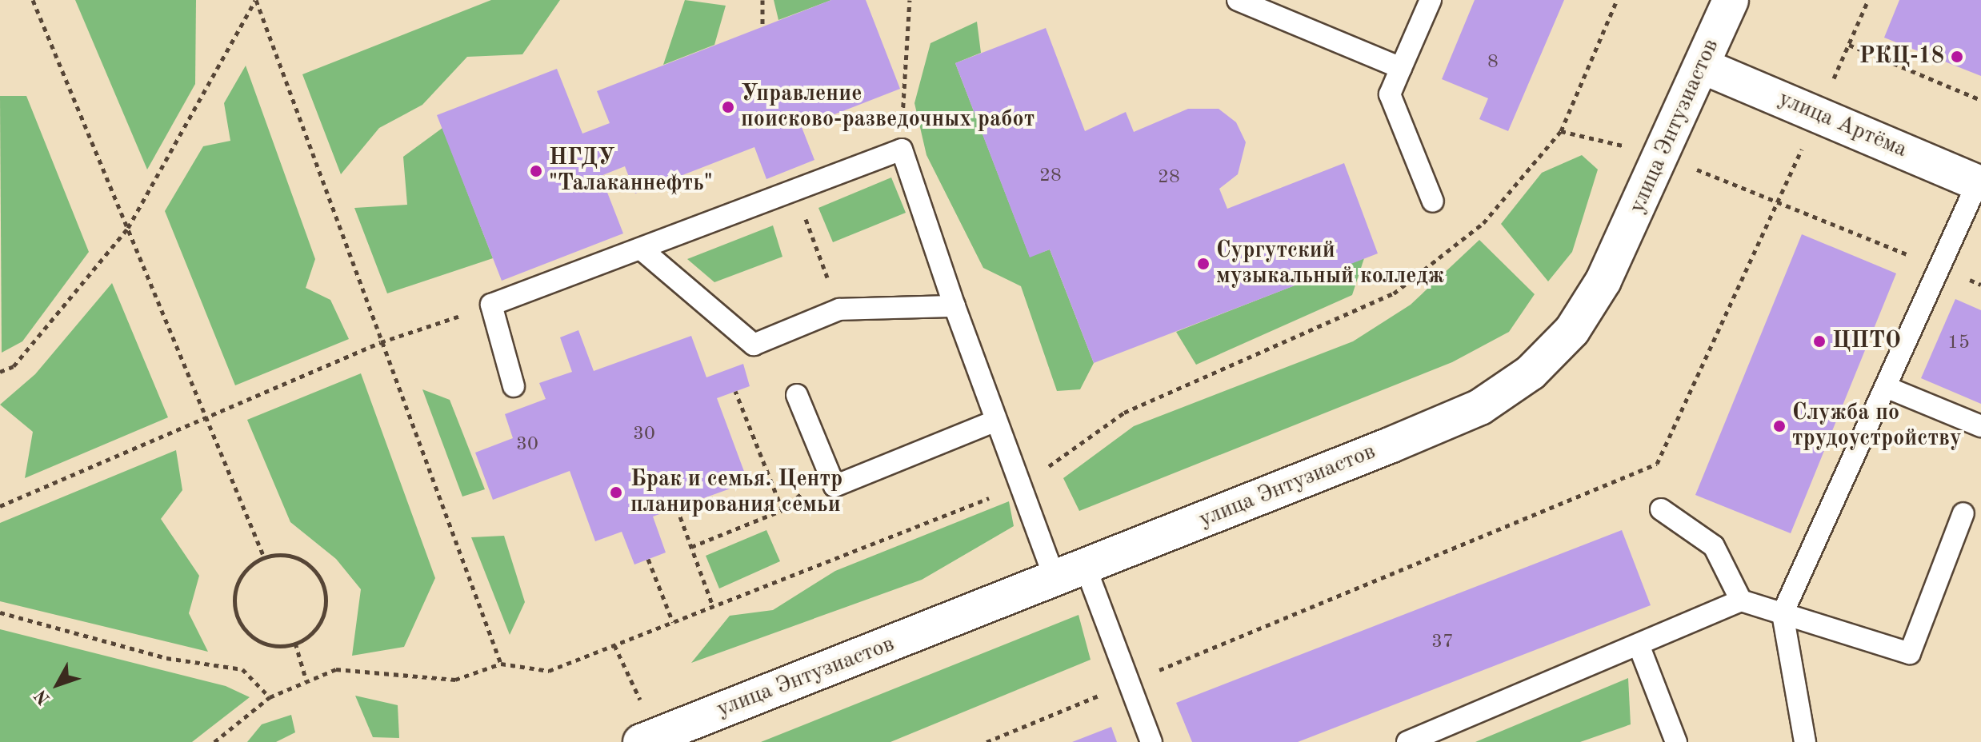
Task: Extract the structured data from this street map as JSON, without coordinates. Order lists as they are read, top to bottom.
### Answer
{
  "streets": {
    "main road": ["улица Артёма", "улица Энтузиастов"]
  },
  "crossings": [
    ["улица Артёма", "улица Энтузиастов"]
  ],
  "places": [
    "РКЦ-18",
    "Управление поисково-разведочных работ",
    "НГДУ \"Талаканнефть\"",
    "Сургутский музыкальный колледж",
    "ЦПТО",
    "Служба по трудоустройству",
    "Брак и семья. Центр планирования семьи"
  ],
  "house_numbers": [
    "8",
    "28",
    "28",
    "15",
    "30",
    "30",
    "37"
  ],
  "north": "bottom left"
}
